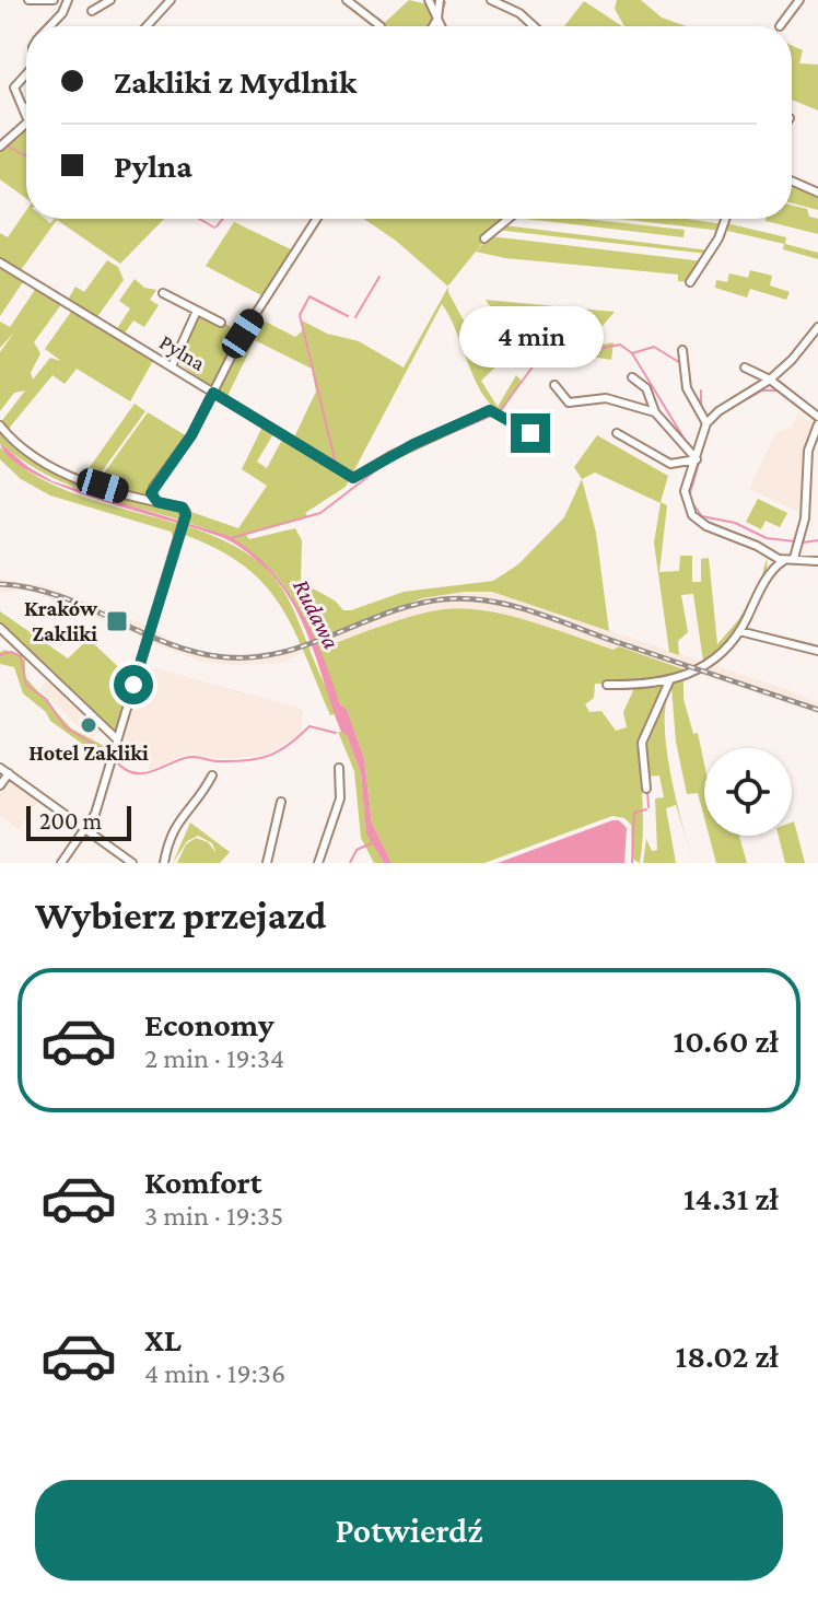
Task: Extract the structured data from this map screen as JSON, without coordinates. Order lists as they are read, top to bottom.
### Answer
{
  "streets": {
    "street": ["Pylna"]
  },
  "water": ["Rudawa"],
  "places": {
    "transit": ["Kraków Zakliki"],
    "other": ["Hotel Zakliki"]
  },
  "scale_bar": "200 m",
  "page": {
    "banner": ["Zakliki z Mydlnik", "Pylna"],
    "bubble": "4 min",
    "scale": "200 m",
    "heading": "Wybierz przejazd",
    "list": [
      {
        "name": "Economy",
        "note": "2 min · 19:34",
        "value": "10.60 zł"
      },
      {
        "name": "Komfort",
        "note": "3 min · 19:35",
        "value": "14.31 zł"
      },
      {
        "name": "XL",
        "note": "4 min · 19:36",
        "value": "18.02 zł"
      }
    ],
    "buttons": "Potwierdź"
  }
}
